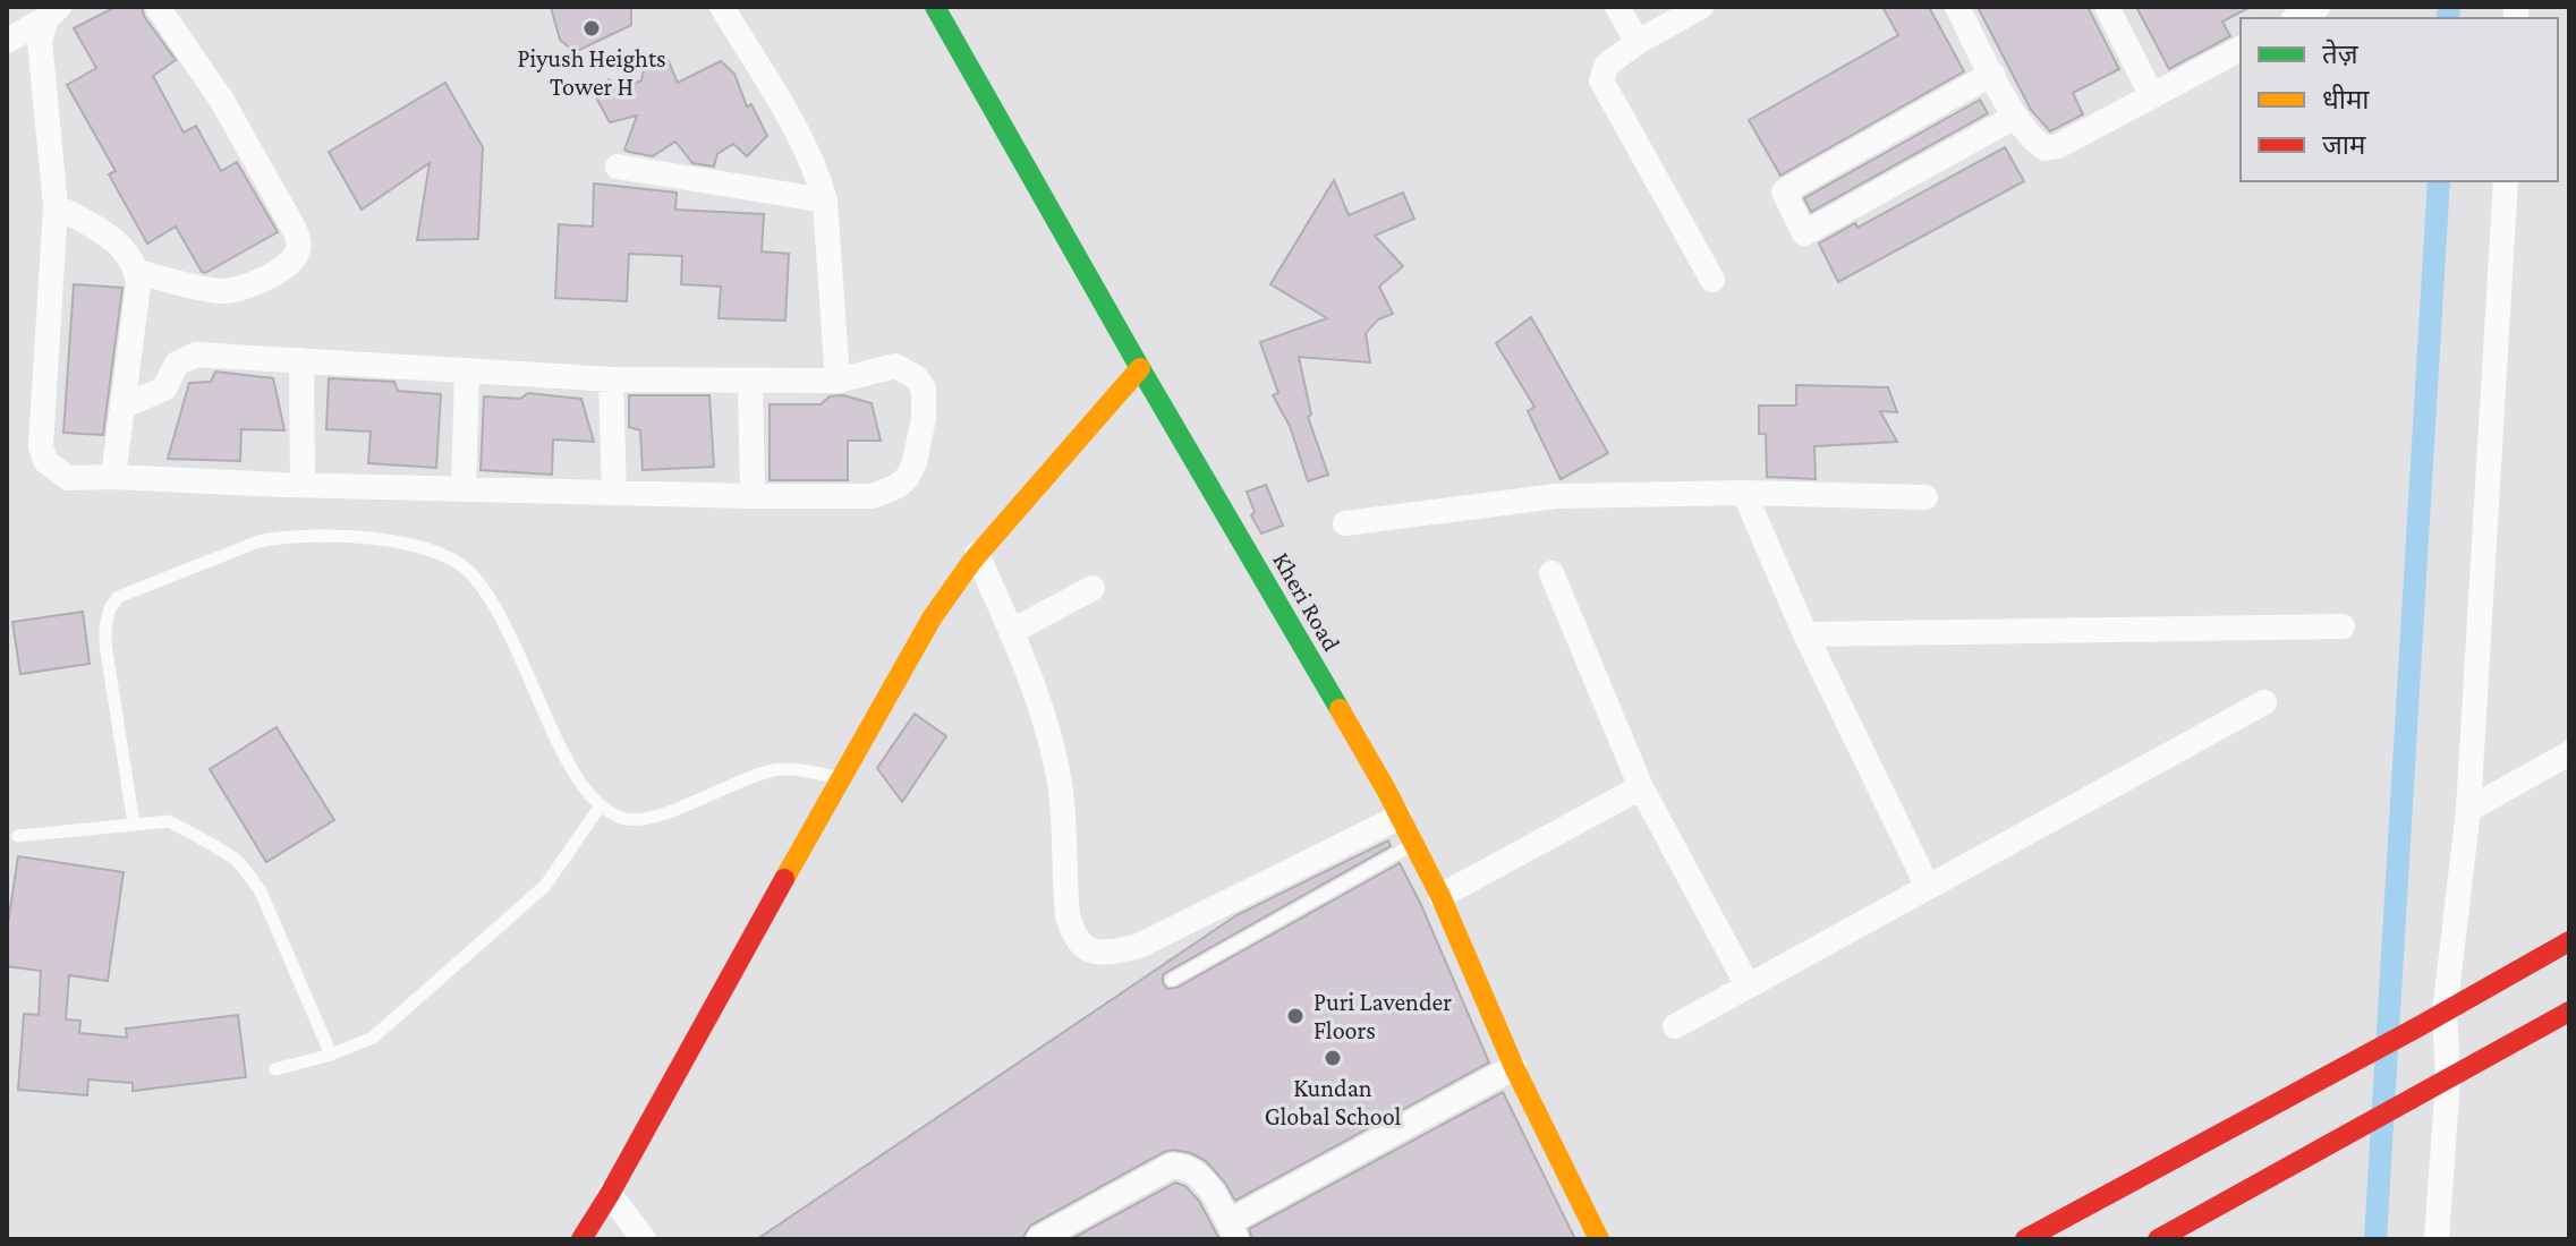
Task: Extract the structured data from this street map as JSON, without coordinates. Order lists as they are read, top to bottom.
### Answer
{
  "streets": {
    "street": ["Kheri Road"]
  },
  "places": ["Piyush Heights Tower H", "Puri Lavender Floors", "Kundan Global School"],
  "legend": ["तेज़", "धीमा", "जाम"]
}
